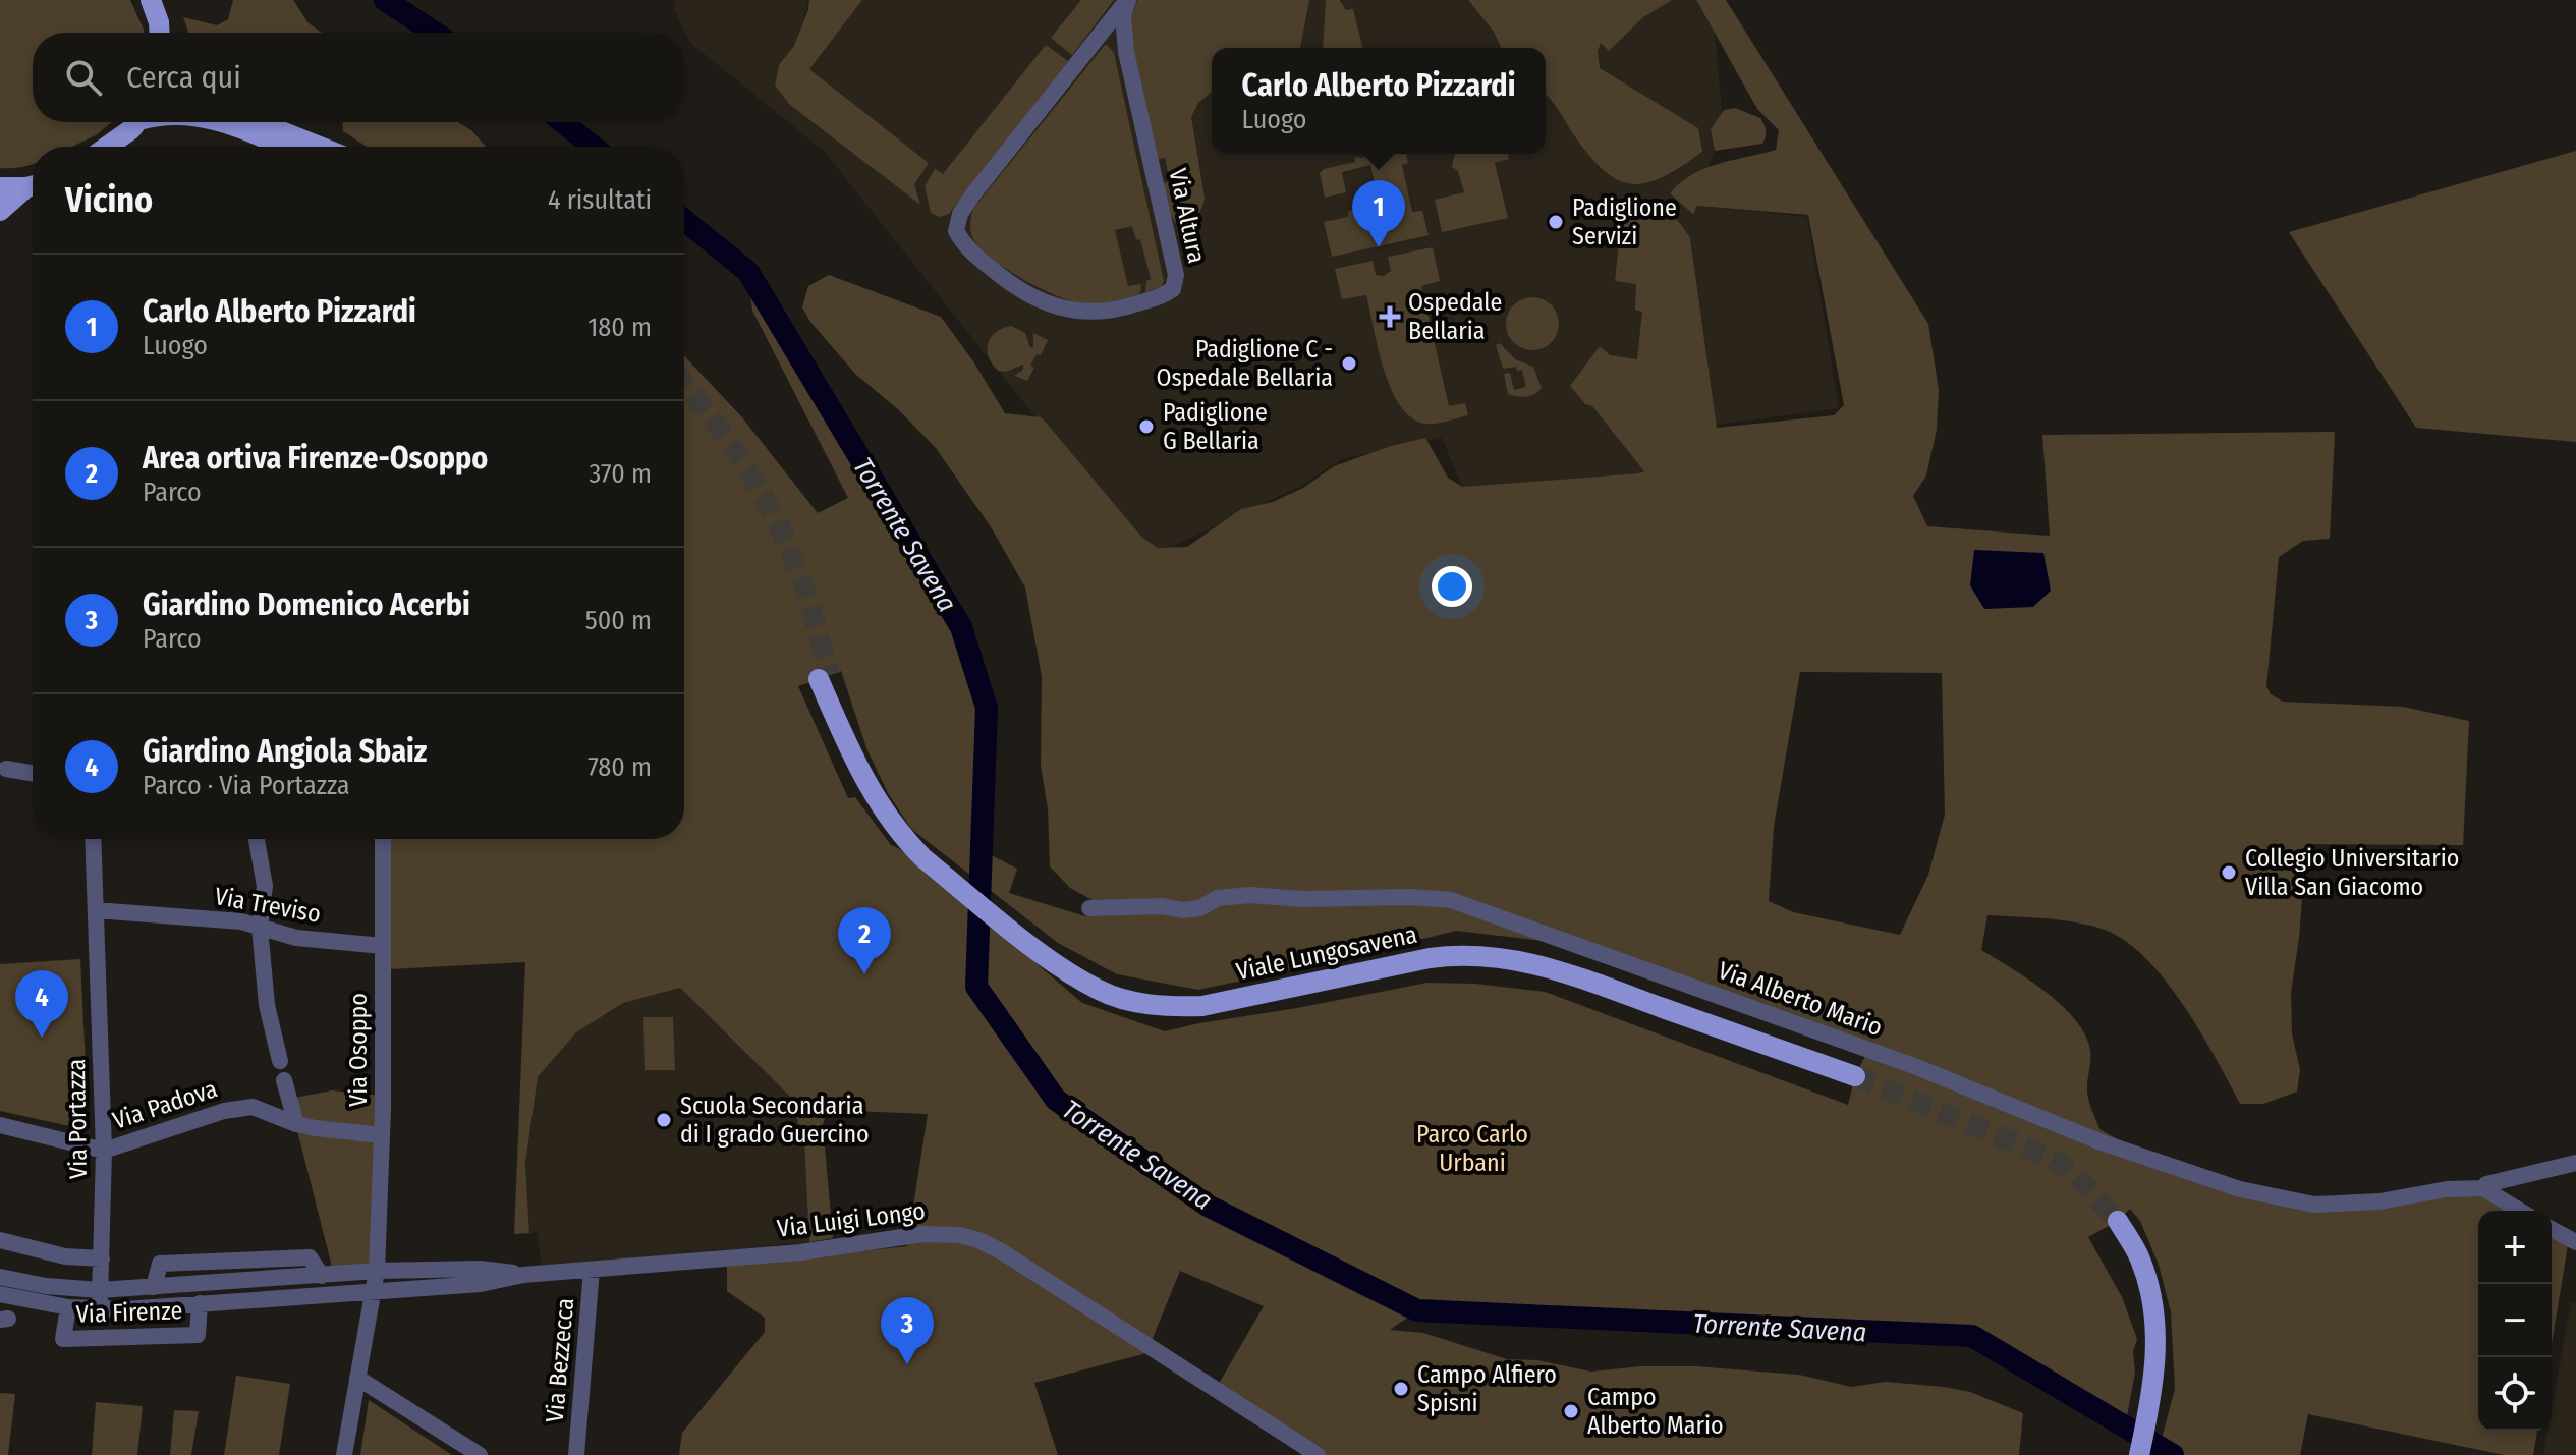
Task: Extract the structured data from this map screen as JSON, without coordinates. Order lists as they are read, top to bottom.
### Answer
{
  "streets": {
    "main road": ["Viale Lungosavena"],
    "street": [
      "Via Altura",
      "Via Treviso",
      "Via Alberto Mario",
      "Via Osoppo",
      "Via Padova",
      "Via Portazza",
      "Via Luigi Longo",
      "Via Firenze",
      "Via Bezzecca"
    ]
  },
  "crossings": [
    ["Via Treviso", "Via Osoppo"],
    ["Via Treviso", "Via Portazza"],
    ["Via Osoppo", "Via Padova"],
    ["Via Osoppo", "Via Firenze"],
    ["Via Padova", "Via Portazza"],
    ["Via Portazza", "Via Firenze"],
    ["Via Luigi Longo", "Via Firenze"],
    ["Via Luigi Longo", "Via Bezzecca"]
  ],
  "water": ["Torrente Savena"],
  "parks": ["Parco Carlo Urbani"],
  "places": {
    "other": [
      "Padiglione Servizi",
      "Padiglione C - Ospedale Bellaria",
      "Padiglione G Bellaria",
      "Collegio Universitario Villa San Giacomo",
      "Scuola Secondaria di I grado Guercino",
      "Campo Alfiero Spisni",
      "Campo Alberto Mario"
    ],
    "health": ["Ospedale Bellaria"]
  },
  "page": {
    "search": "Cerca qui",
    "popup": ["Carlo Alberto Pizzardi", "Luogo"],
    "heading": ["Vicino", "4 risultati"],
    "pins": [
      "1",
      "2",
      "4",
      "3"
    ],
    "list": [
      {
        "mark": "1",
        "name": "Carlo Alberto Pizzardi",
        "note": "Luogo",
        "value": "180 m"
      },
      {
        "mark": "2",
        "name": "Area ortiva Firenze-Osoppo",
        "note": "Parco",
        "value": "370 m"
      },
      {
        "mark": "3",
        "name": "Giardino Domenico Acerbi",
        "note": "Parco",
        "value": "500 m"
      },
      {
        "mark": "4",
        "name": "Giardino Angiola Sbaiz",
        "note": "Parco · Via Portazza",
        "value": "780 m"
      }
    ],
    "map_buttons": ["+", "−"]
  }
}
